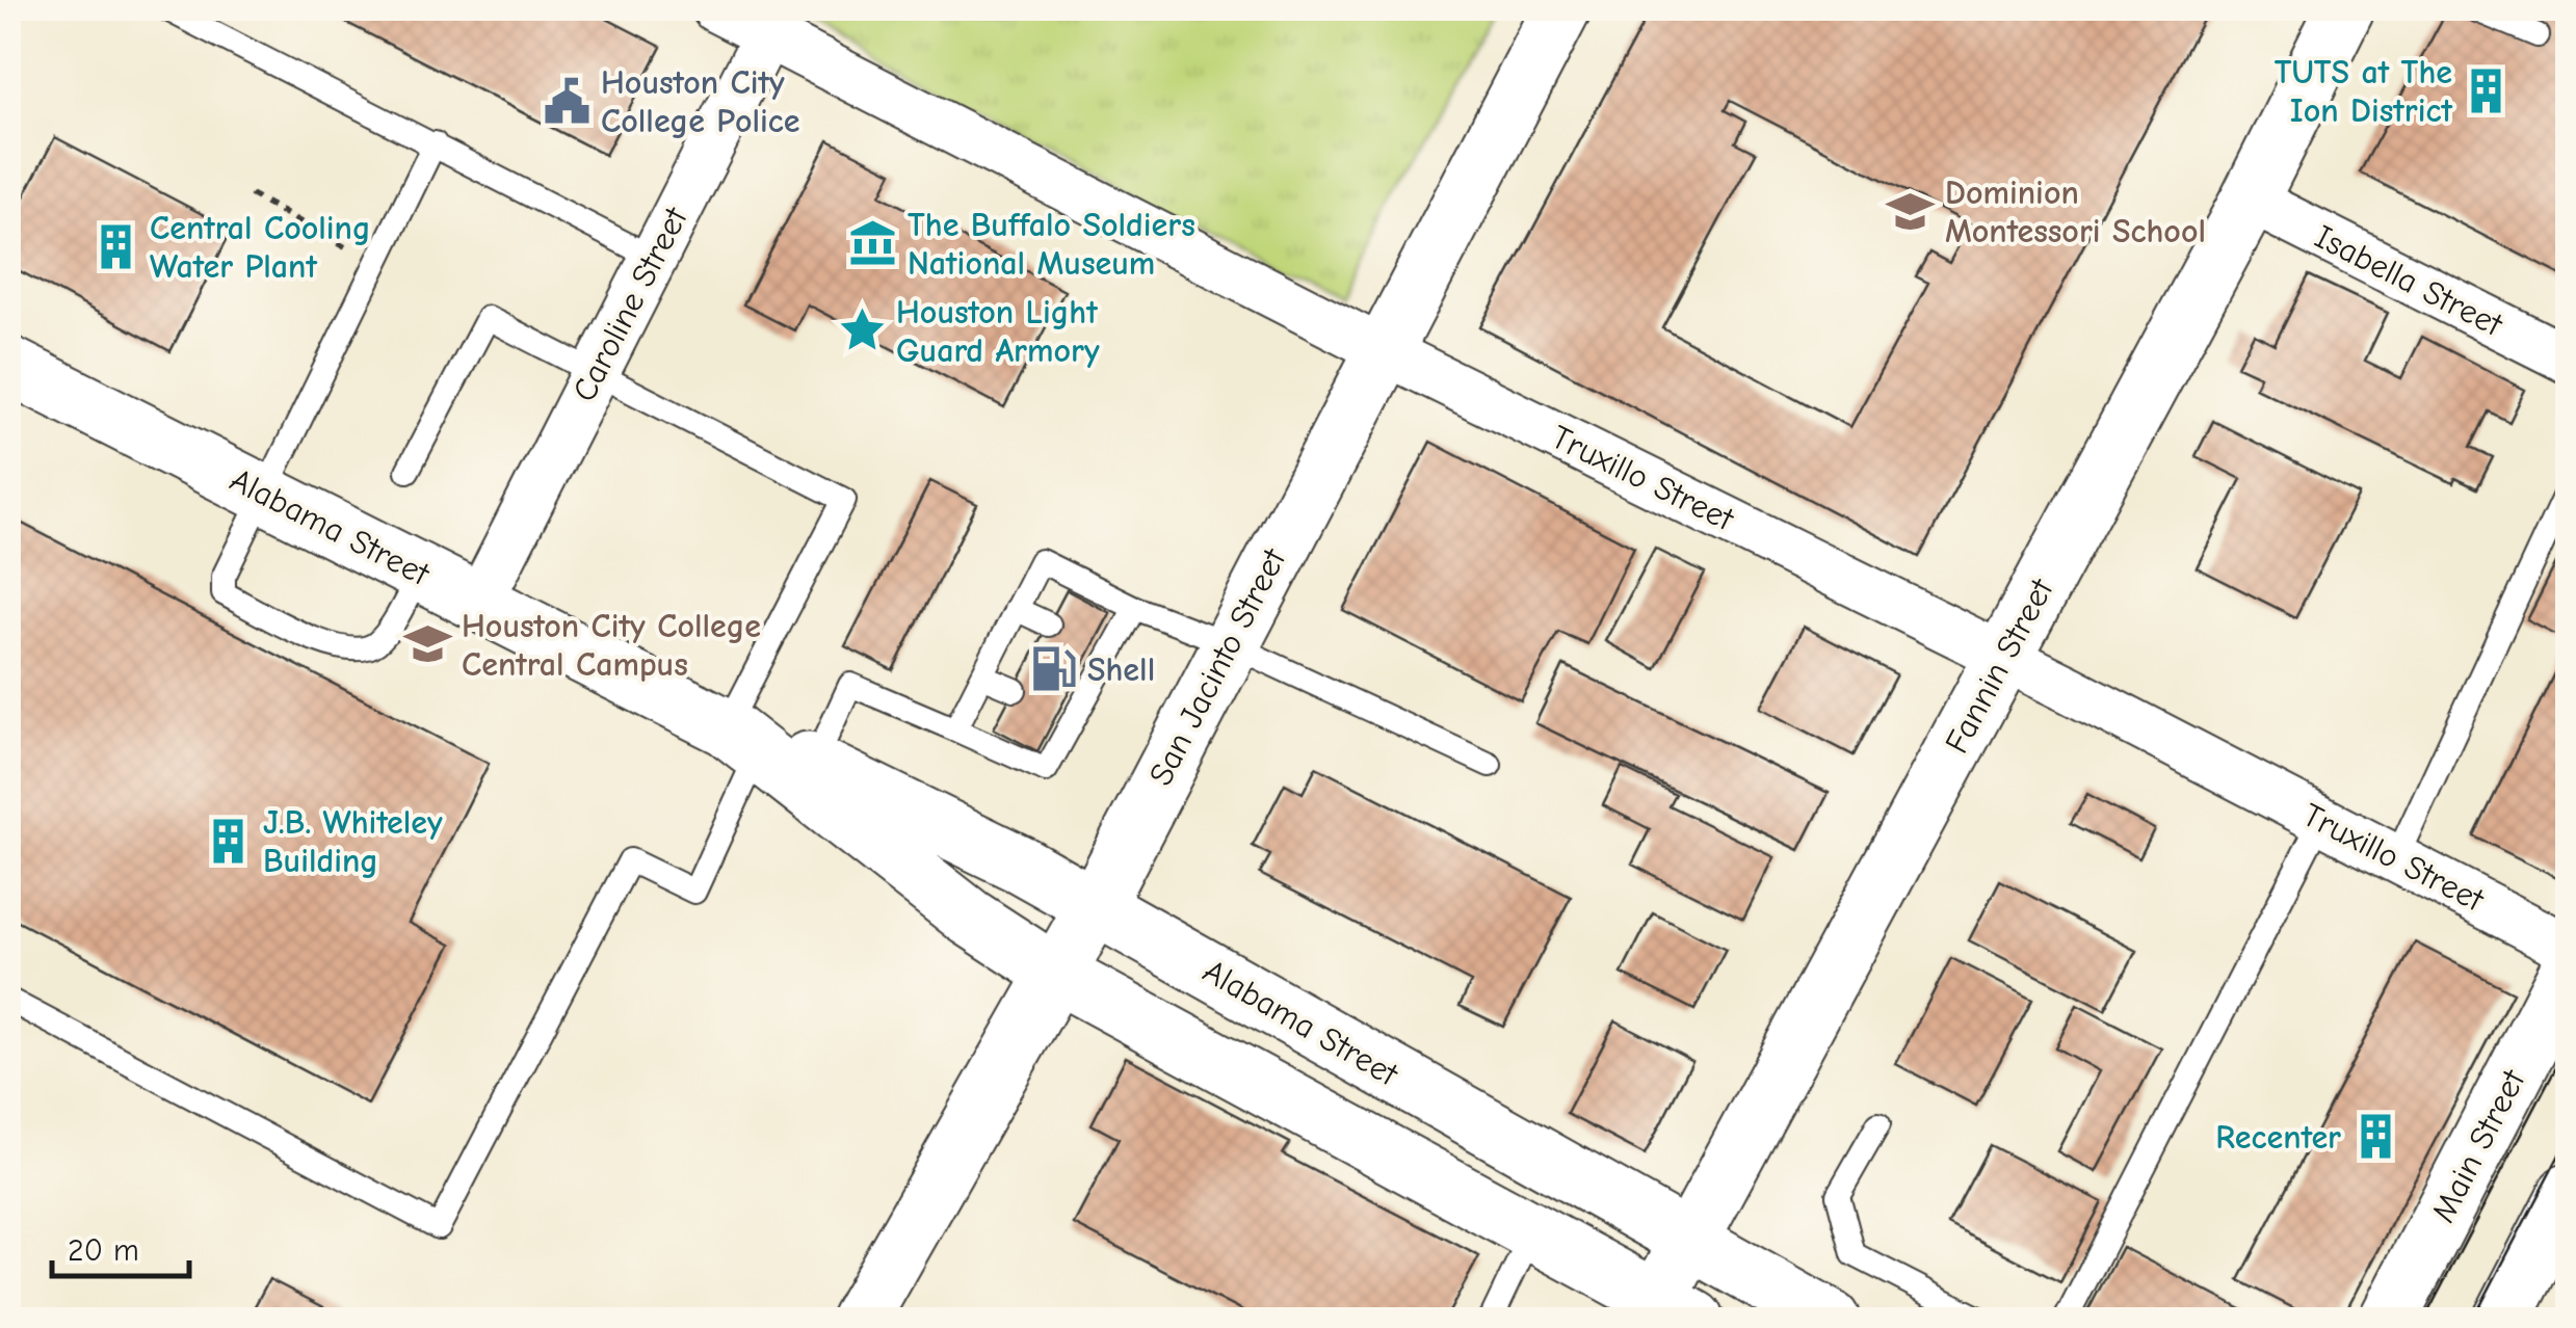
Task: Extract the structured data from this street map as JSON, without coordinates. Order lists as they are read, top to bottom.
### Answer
{
  "streets": {
    "main road": [
      "Alabama Street",
      "Fannin Street",
      "San Jacinto Street",
      "Main Street"
    ],
    "street": ["Isabella Street", "Caroline Street", "Truxillo Street"]
  },
  "crossings": [
    ["Isabella Street", "Fannin Street"],
    ["Caroline Street", "Truxillo Street"],
    ["Caroline Street", "Alabama Street"],
    ["Truxillo Street", "Fannin Street"],
    ["Truxillo Street", "San Jacinto Street"],
    ["Alabama Street", "Fannin Street"],
    ["Alabama Street", "San Jacinto Street"]
  ],
  "places": {
    "building": [
      "TUTS at The Ion District",
      "Central Cooling Water Plant",
      "J.B. Whiteley Building",
      "Recenter"
    ],
    "public building": ["Houston City College Police"],
    "school or university": ["Dominion Montessori School", "Houston City College Central Campus"],
    "museum": ["The Buffalo Soldiers National Museum"],
    "place": ["Houston Light Guard Armory"],
    "fuel station": ["Shell"]
  },
  "scale_bar": "20 m"
}
